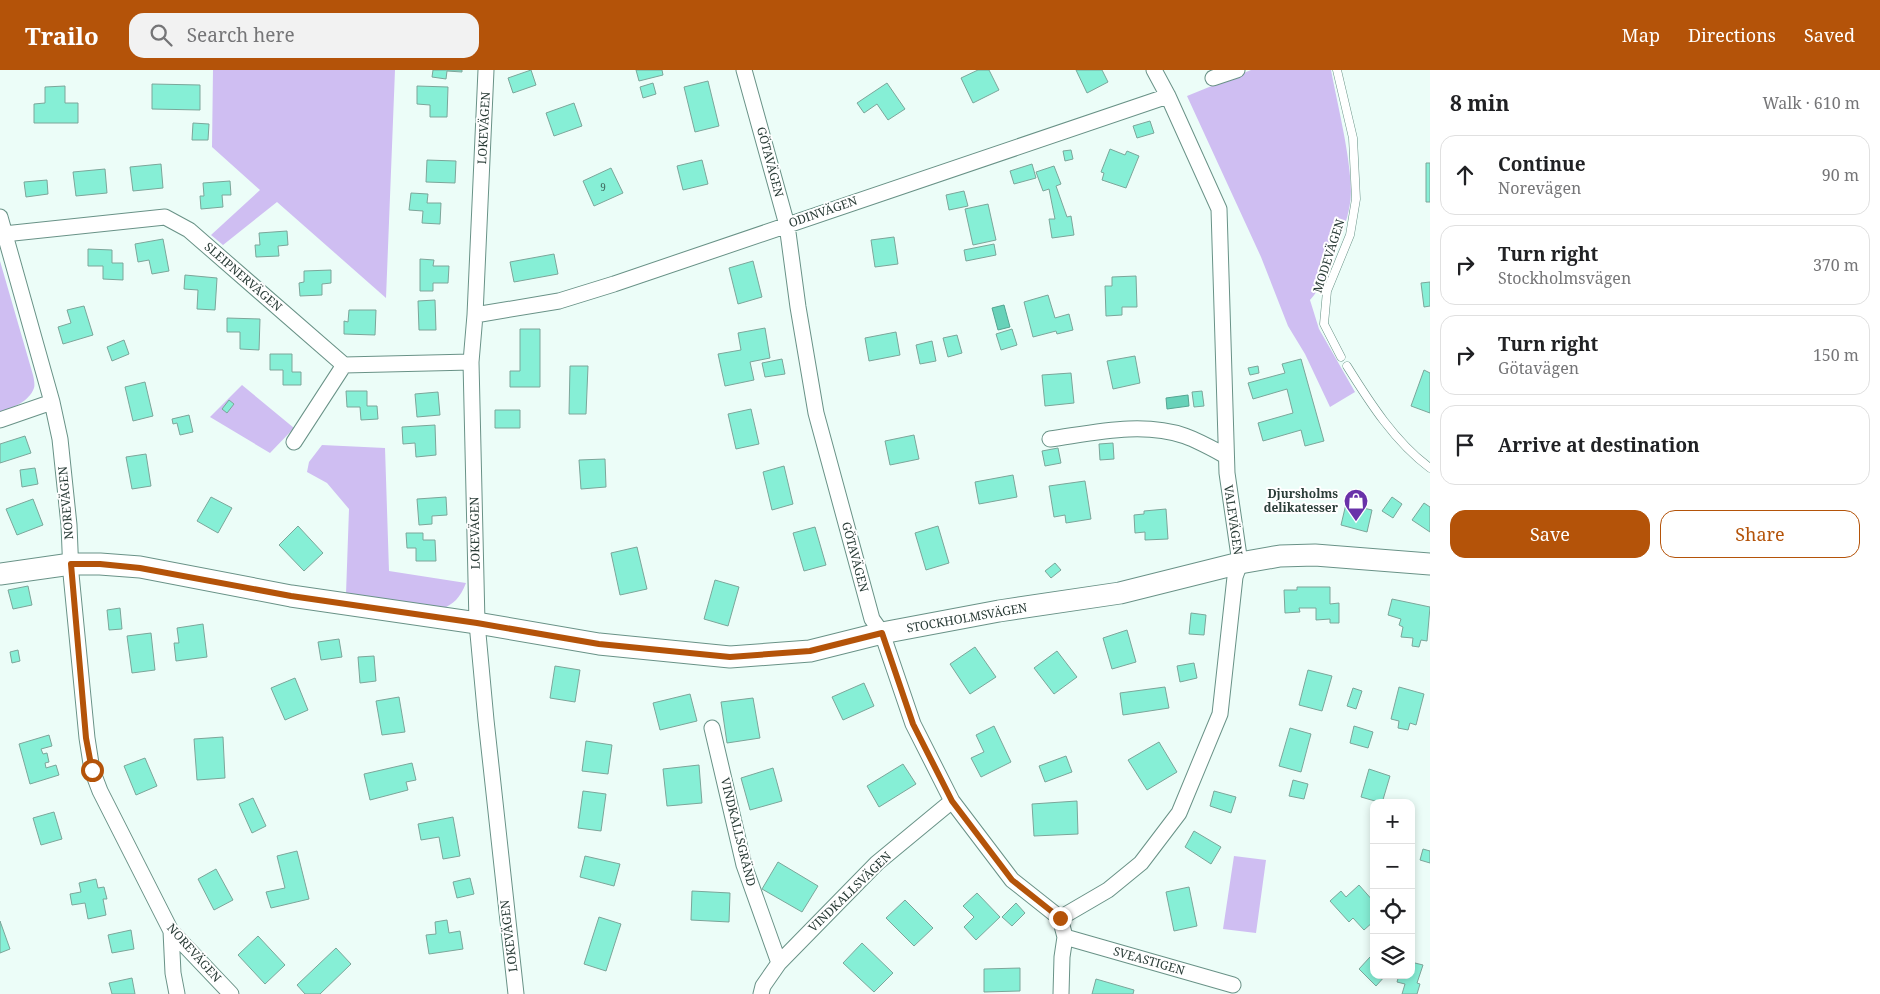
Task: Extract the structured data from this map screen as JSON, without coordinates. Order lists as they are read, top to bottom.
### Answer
{
  "streets": {
    "street": [
      "LOKEVÄGEN",
      "GÖTAVÄGEN",
      "ODINVÄGEN",
      "SLEIPNERVÄGEN",
      "NOREVÄGEN",
      "VALEVÄGEN",
      "STOCKHOLMSVÄGEN",
      "VINDKALLSGRÄND",
      "VINDKALLSVÄGEN",
      "SVEASTIGEN"
    ],
    "lane": ["MODEVÄGEN"]
  },
  "crossings": [
    ["LOKEVÄGEN", "ODINVÄGEN"],
    ["LOKEVÄGEN", "STOCKHOLMSVÄGEN"],
    ["GÖTAVÄGEN", "ODINVÄGEN"],
    ["GÖTAVÄGEN", "VALEVÄGEN"],
    ["GÖTAVÄGEN", "STOCKHOLMSVÄGEN"],
    ["GÖTAVÄGEN", "VINDKALLSVÄGEN"],
    ["ODINVÄGEN", "VALEVÄGEN"],
    ["SLEIPNERVÄGEN", "NOREVÄGEN"],
    ["NOREVÄGEN", "STOCKHOLMSVÄGEN"],
    ["VALEVÄGEN", "STOCKHOLMSVÄGEN"],
    ["VINDKALLSGRÄND", "VINDKALLSVÄGEN"]
  ],
  "places": {
    "shop": ["Djursholms delikatesser"]
  },
  "house_numbers": ["9"],
  "page": {
    "header": "Trailo",
    "search": "Search here",
    "nav": ["Map", "Directions", "Saved"],
    "heading": ["8 min", "Walk · 610 m"],
    "list": [
      ["Continue", "Norevägen", "90 m"],
      ["Turn right", "Stockholmsvägen", "370 m"],
      ["Turn right", "Götavägen", "150 m"],
      "Arrive at destination"
    ],
    "buttons": ["Save", "Share"],
    "map_buttons": ["+", "−"]
  }
}
